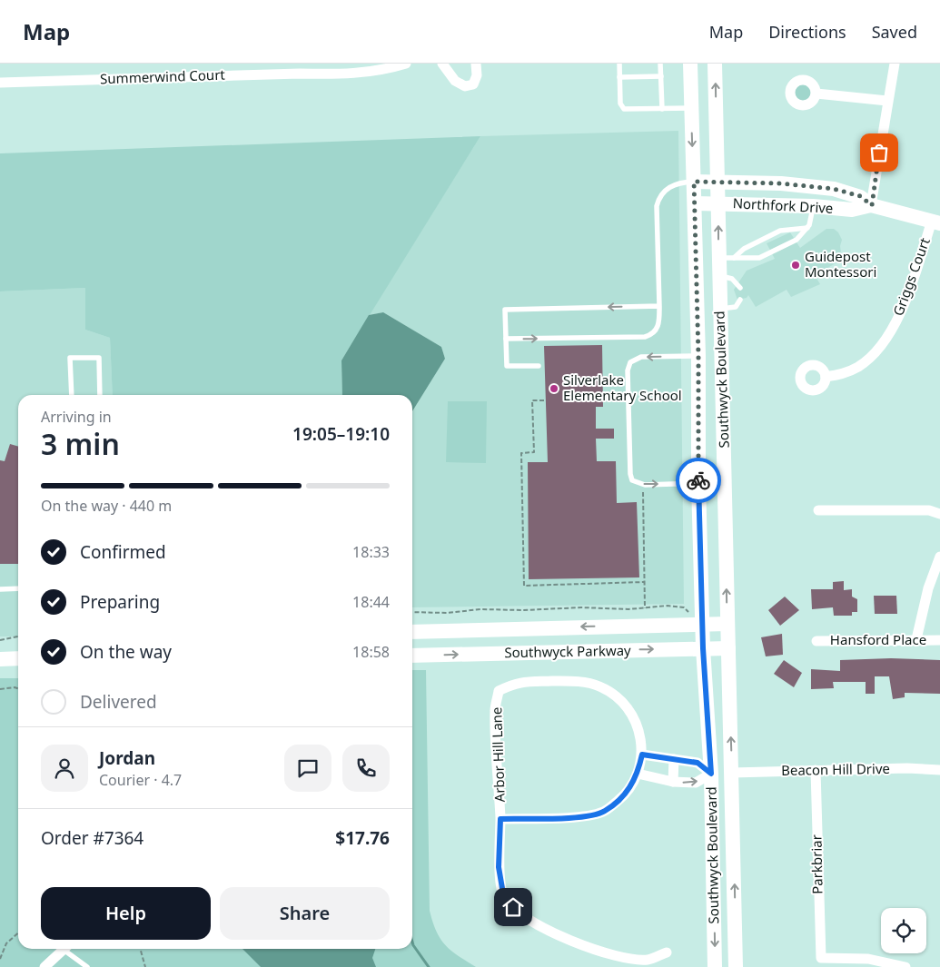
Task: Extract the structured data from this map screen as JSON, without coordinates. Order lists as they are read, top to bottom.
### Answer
{
  "streets": {
    "street": [
      "Summerwind Court",
      "Northfork Drive",
      "Griggs Court",
      "Southwyck Boulevard",
      "Hansford Place",
      "Southwyck Parkway",
      "Arbor Hill Lane",
      "Beacon Hill Drive",
      "Parkbriar"
    ]
  },
  "crossings": [
    ["Northfork Drive", "Griggs Court"],
    ["Northfork Drive", "Southwyck Boulevard"],
    ["Southwyck Boulevard", "Southwyck Parkway"],
    ["Southwyck Boulevard", "Beacon Hill Drive"],
    ["Beacon Hill Drive", "Parkbriar"]
  ],
  "places": ["Guidepost Montessori", "Silverlake Elementary School"],
  "page": {
    "header": "Map",
    "nav": ["Map", "Directions", "Saved"],
    "heading": ["3 min", "Arriving in", "19:05–19:10"],
    "panel": [
      "Jordan",
      "Courier · 4.7",
      "Order #7364",
      "$17.76"
    ],
    "bar": "On the way · 440 m",
    "list": [
      ["Confirmed", "18:33"],
      ["Preparing", "18:44"],
      ["On the way", "18:58"],
      "Delivered"
    ],
    "buttons": ["Help", "Share"]
  }
}
